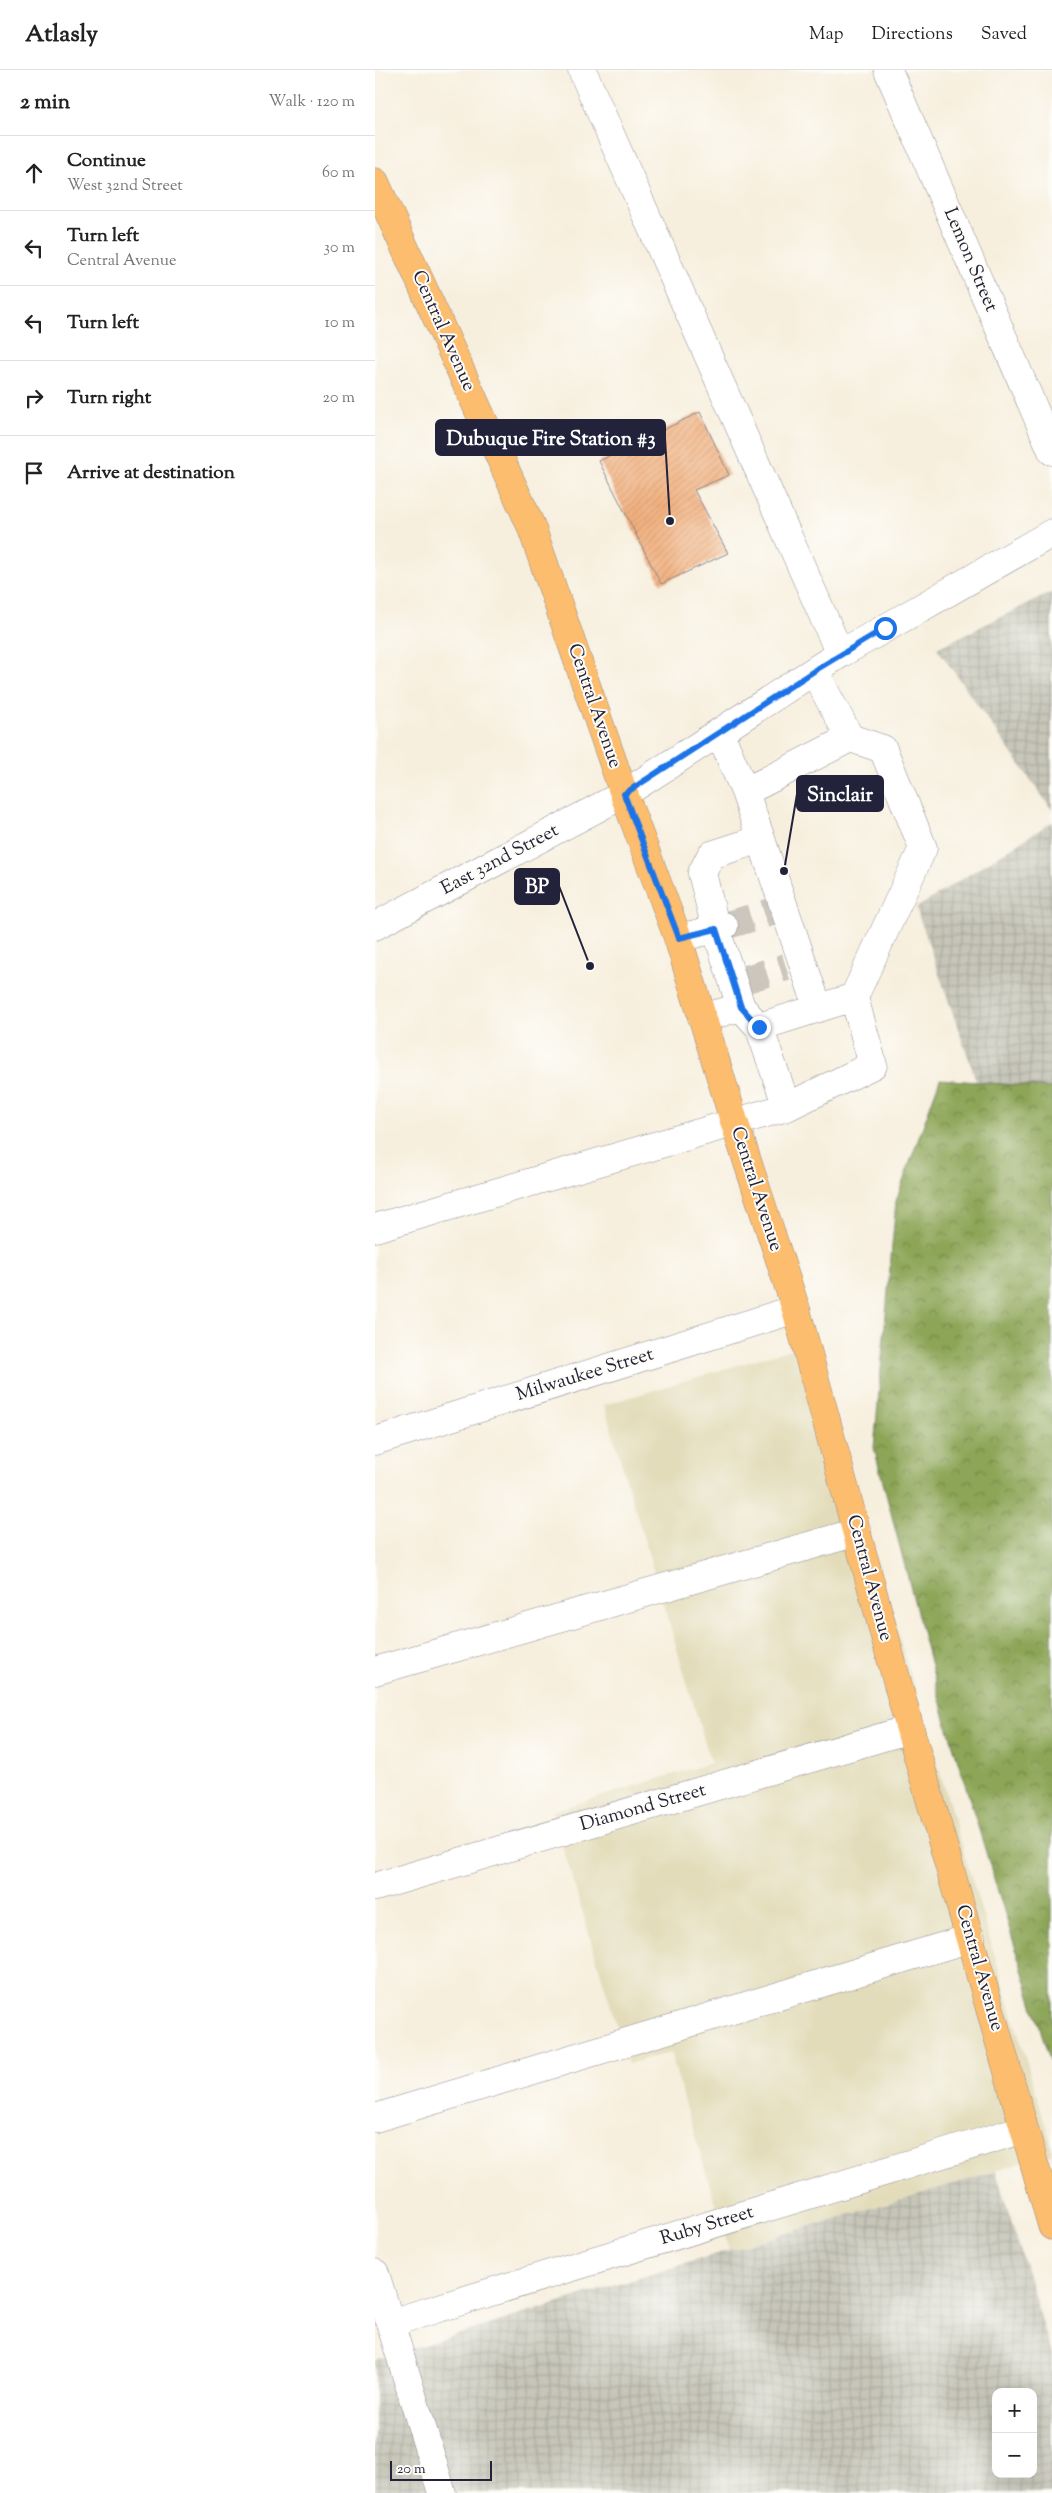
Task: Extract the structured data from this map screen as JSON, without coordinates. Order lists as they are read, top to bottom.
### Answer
{
  "streets": {
    "main road": ["Central Avenue"],
    "street": [
      "Lemon Street",
      "East 32nd Street",
      "Milwaukee Street",
      "Diamond Street",
      "Ruby Street"
    ]
  },
  "crossings": [
    ["Central Avenue", "East 32nd Street"],
    ["Central Avenue", "Milwaukee Street"],
    ["Central Avenue", "Diamond Street"],
    ["Central Avenue", "Ruby Street"]
  ],
  "places": ["Dubuque Fire Station #3", "Sinclair", "BP"],
  "scale_bar": "20 m",
  "page": {
    "header": "Atlasly",
    "nav": ["Map", "Directions", "Saved"],
    "heading": ["2 min", "Walk · 120 m"],
    "list": [
      ["Continue", "West 32nd Street", "60 m"],
      ["Turn left", "Central Avenue", "30 m"],
      ["Turn left", "10 m"],
      ["Turn right", "20 m"],
      "Arrive at destination"
    ],
    "map_buttons": ["+", "−"],
    "scale": "20 m"
  }
}
